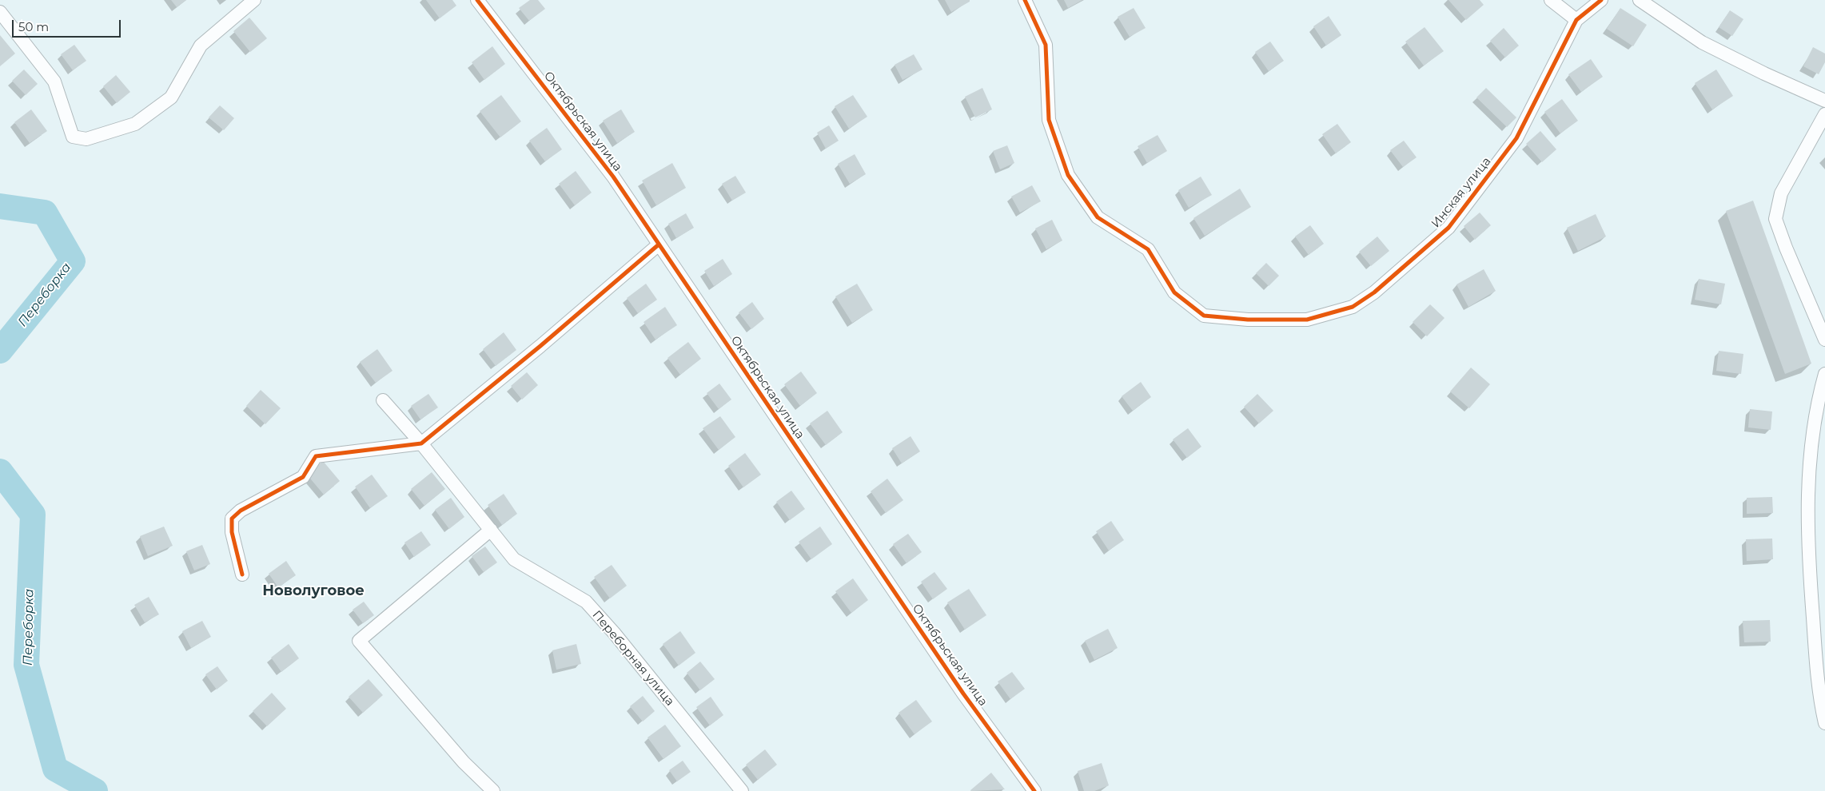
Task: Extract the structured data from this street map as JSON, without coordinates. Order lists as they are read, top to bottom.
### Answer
{
  "streets": {
    "street": ["Октябрьская улица", "Инская улица", "Переборная улица"]
  },
  "districts": ["Новолуговое"],
  "water": ["Переборка"],
  "scale_bar": "50 m"
}
